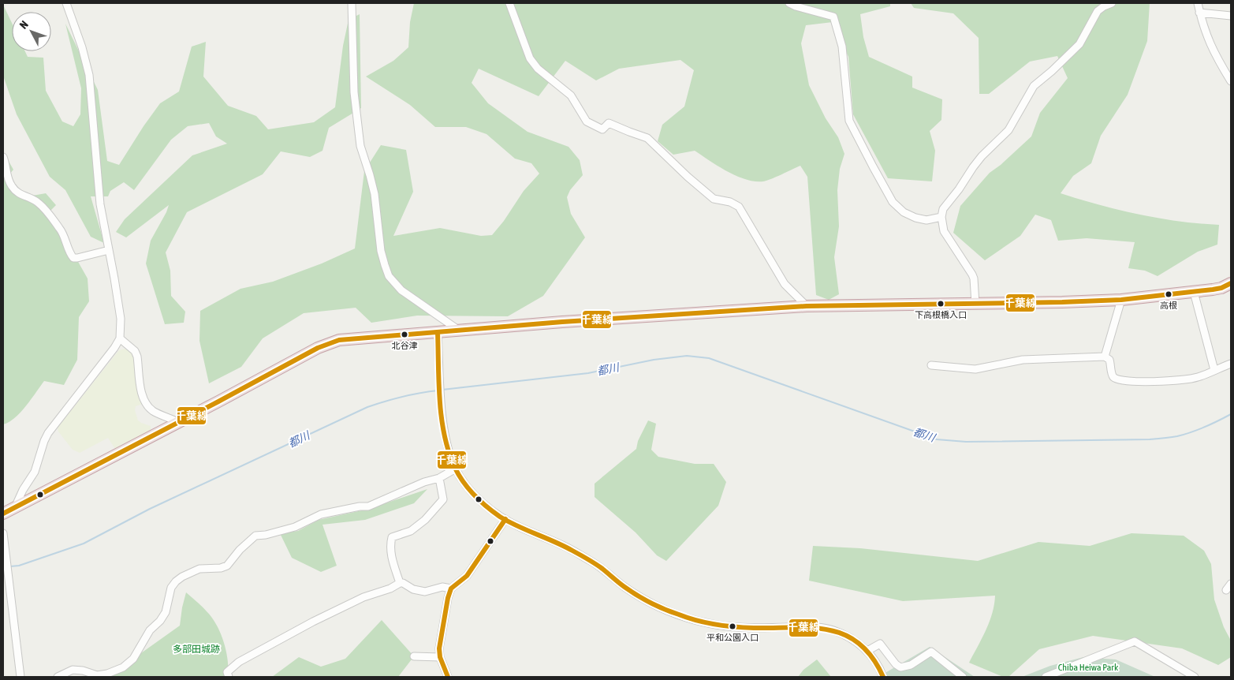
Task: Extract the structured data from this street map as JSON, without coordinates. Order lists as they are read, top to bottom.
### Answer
{
  "water": ["都川"],
  "parks": ["多部田城跡", "Chiba Heiwa Park"],
  "places": [
    "高根",
    "下高根橋入口",
    "北谷津",
    "平和公園入口"
  ],
  "lines": ["transit line 千葉線"],
  "north": "top left"
}
